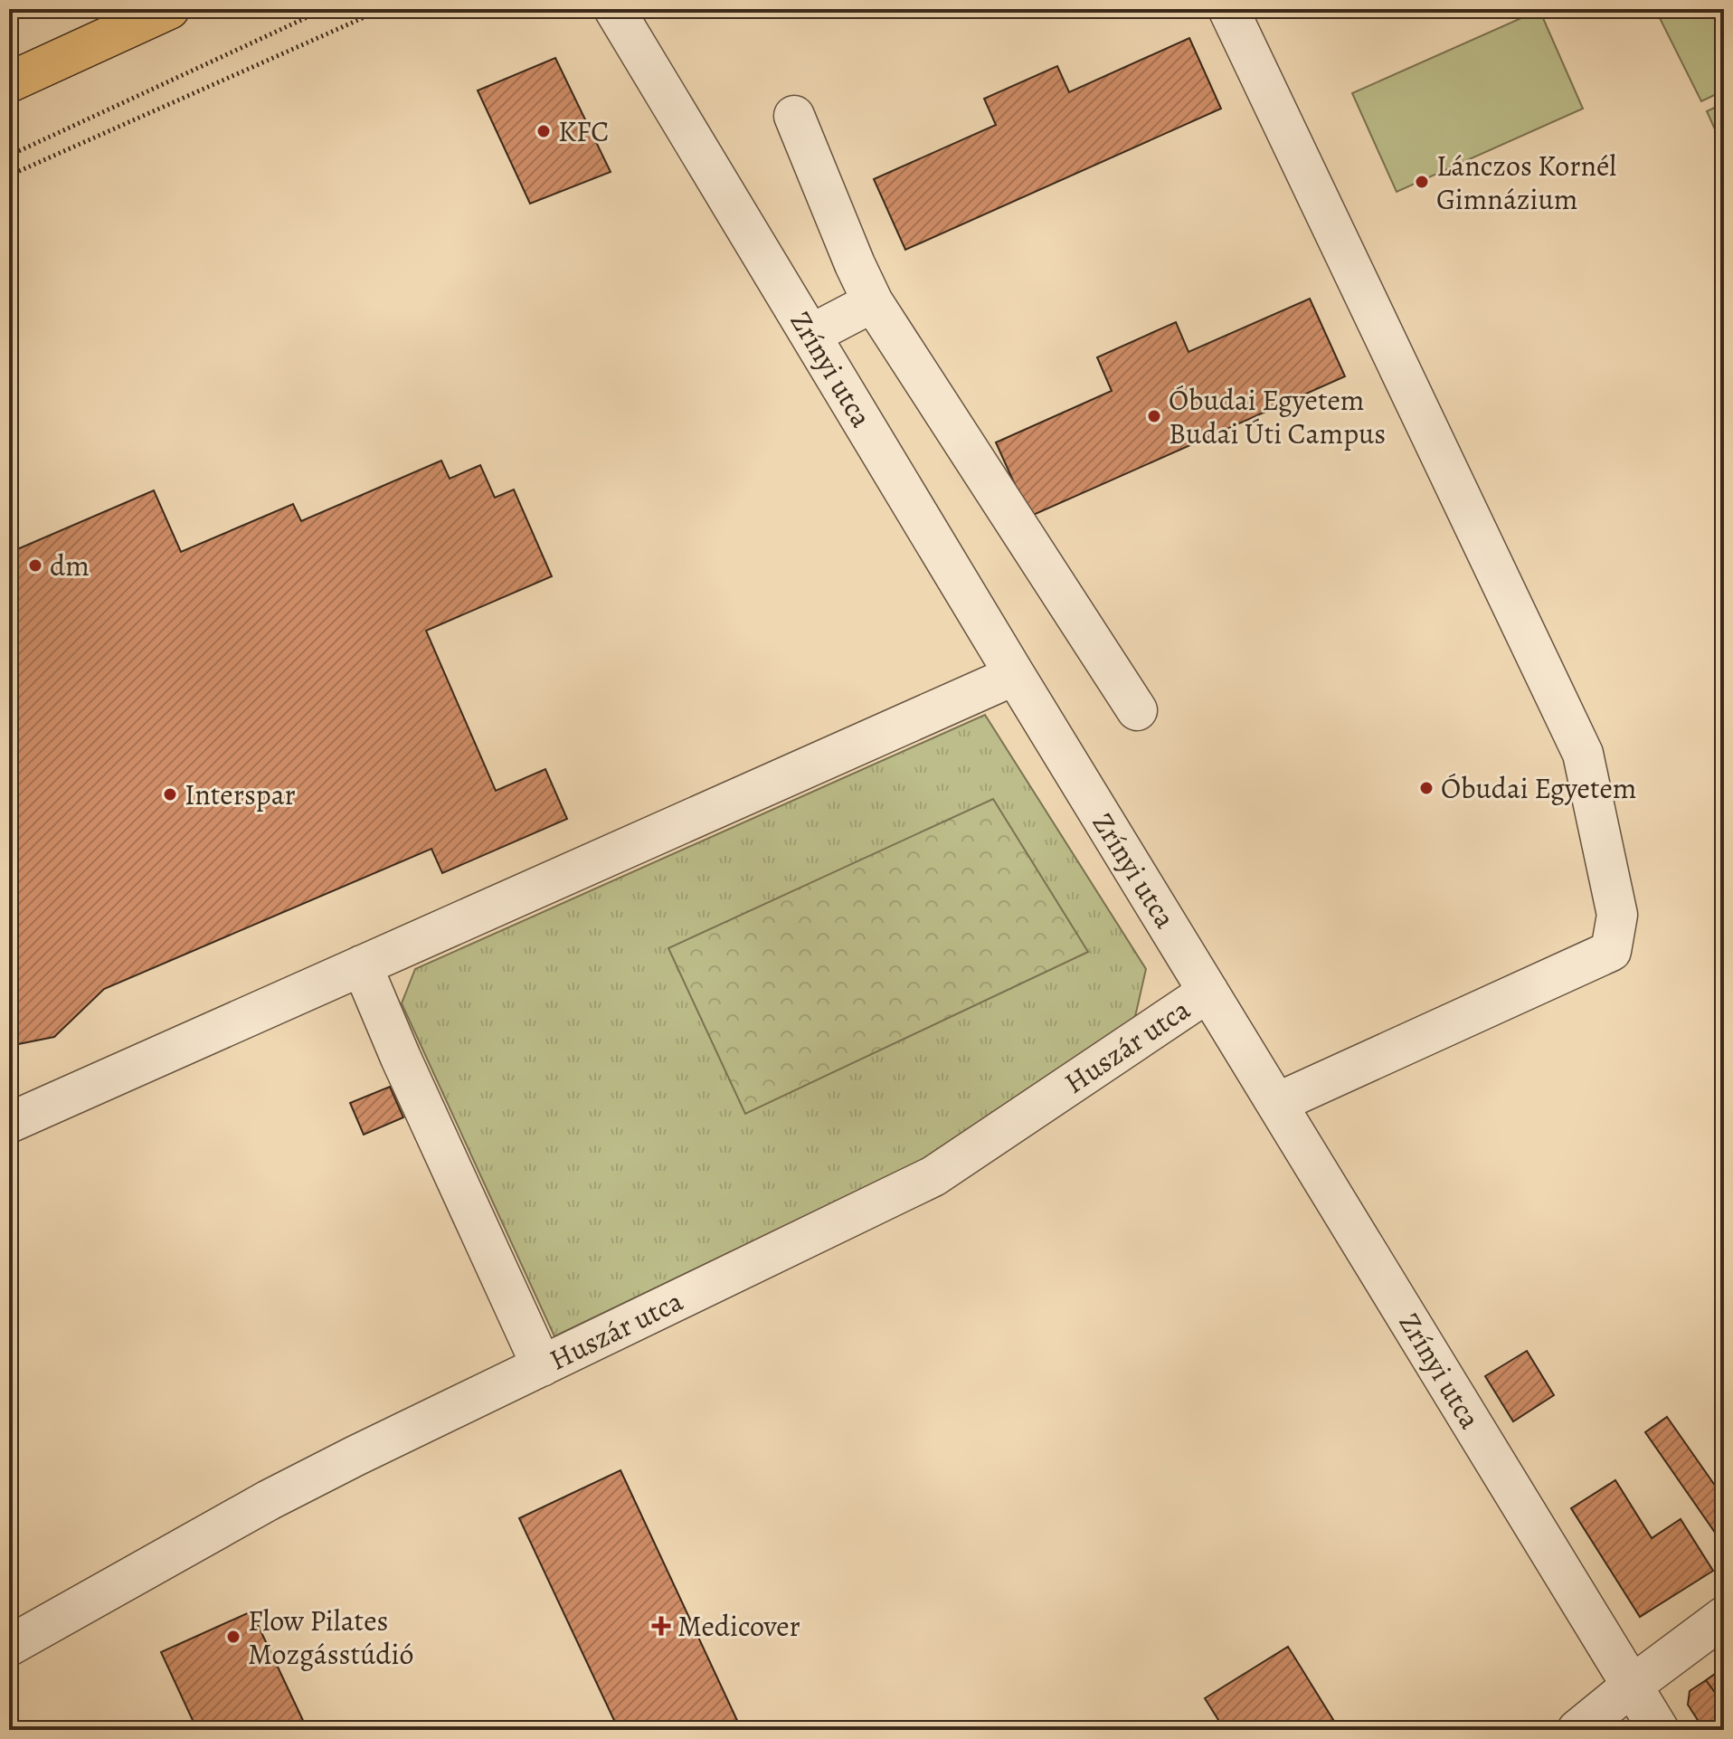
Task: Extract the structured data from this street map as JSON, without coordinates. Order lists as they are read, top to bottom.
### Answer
{
  "streets": {
    "street": ["Zrínyi utca", "Huszár utca"]
  },
  "crossings": [
    ["Zrínyi utca", "Huszár utca"]
  ],
  "places": {
    "other": [
      "KFC",
      "Lánczos Kornél Gimnázium",
      "Óbudai Egyetem Budai Úti Campus",
      "dm",
      "Óbudai Egyetem",
      "Interspar",
      "Flow Pilates Mozgásstúdió"
    ],
    "health": ["Medicover"]
  }
}
